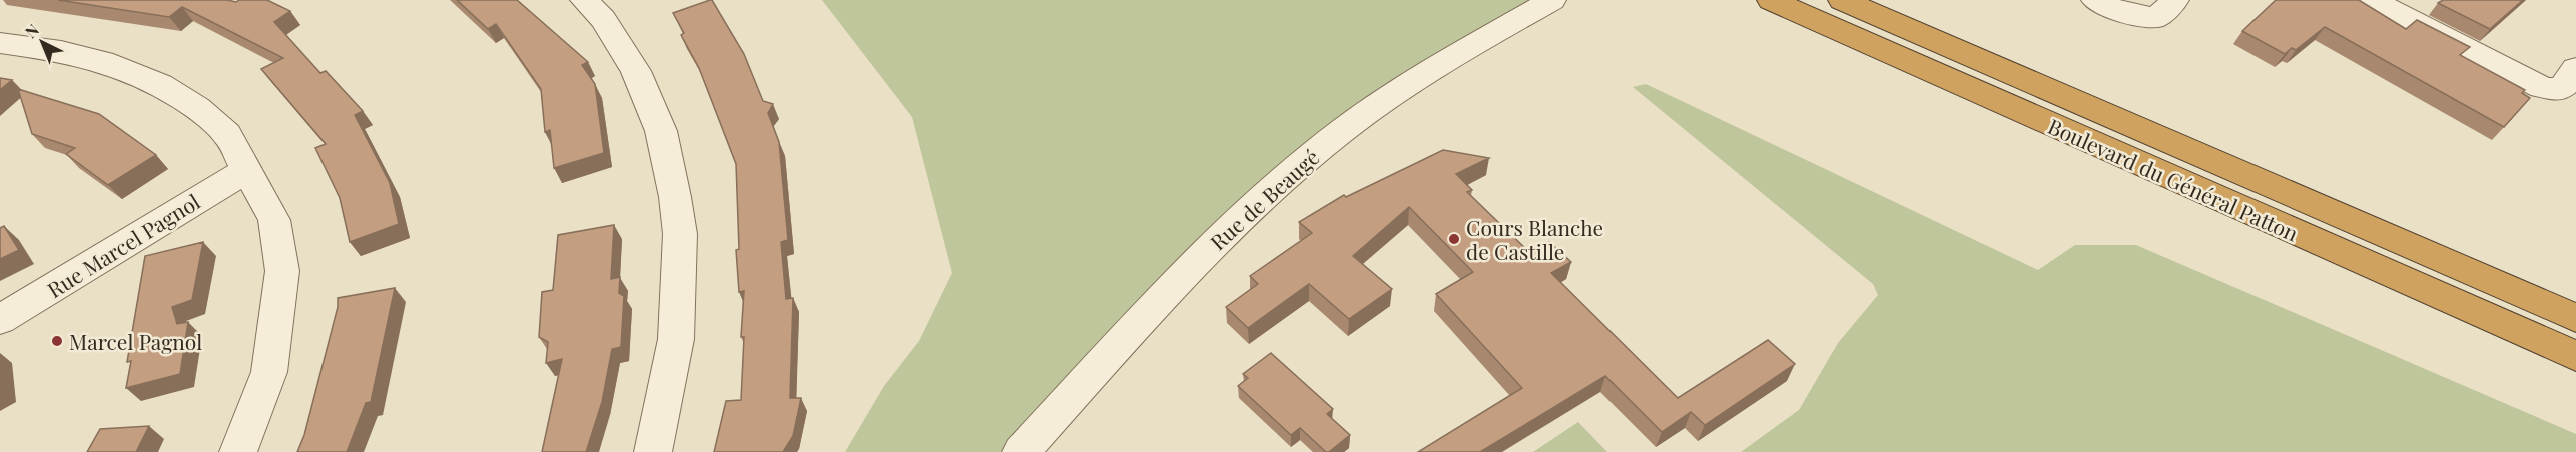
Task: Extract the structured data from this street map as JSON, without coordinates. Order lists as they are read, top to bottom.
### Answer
{
  "streets": {
    "highway": ["Boulevard du Général Patton"],
    "street": ["Rue de Beaugé", "Rue Marcel Pagnol"]
  },
  "places": ["Cours Blanche de Castille", "Marcel Pagnol"],
  "north": "top left"
}
